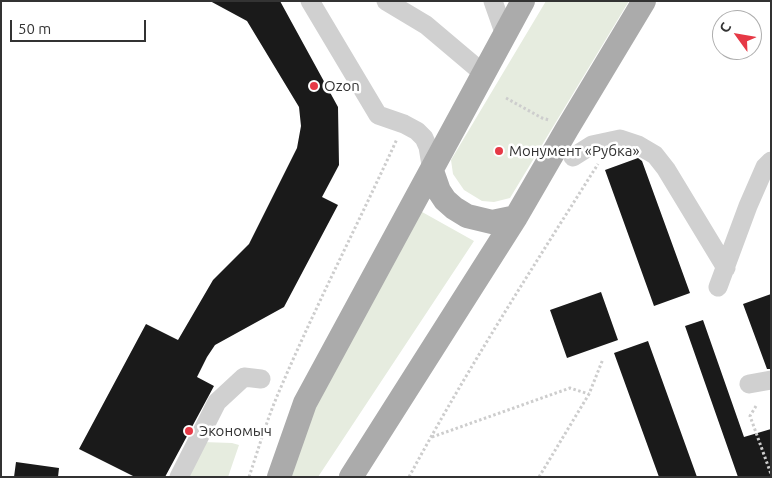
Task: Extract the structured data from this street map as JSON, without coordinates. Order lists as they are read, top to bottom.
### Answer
{
  "places": ["Ozon", "Монумент «Рубка»", "Экономыч"],
  "scale_bar": "50 m",
  "north": "top left"
}
